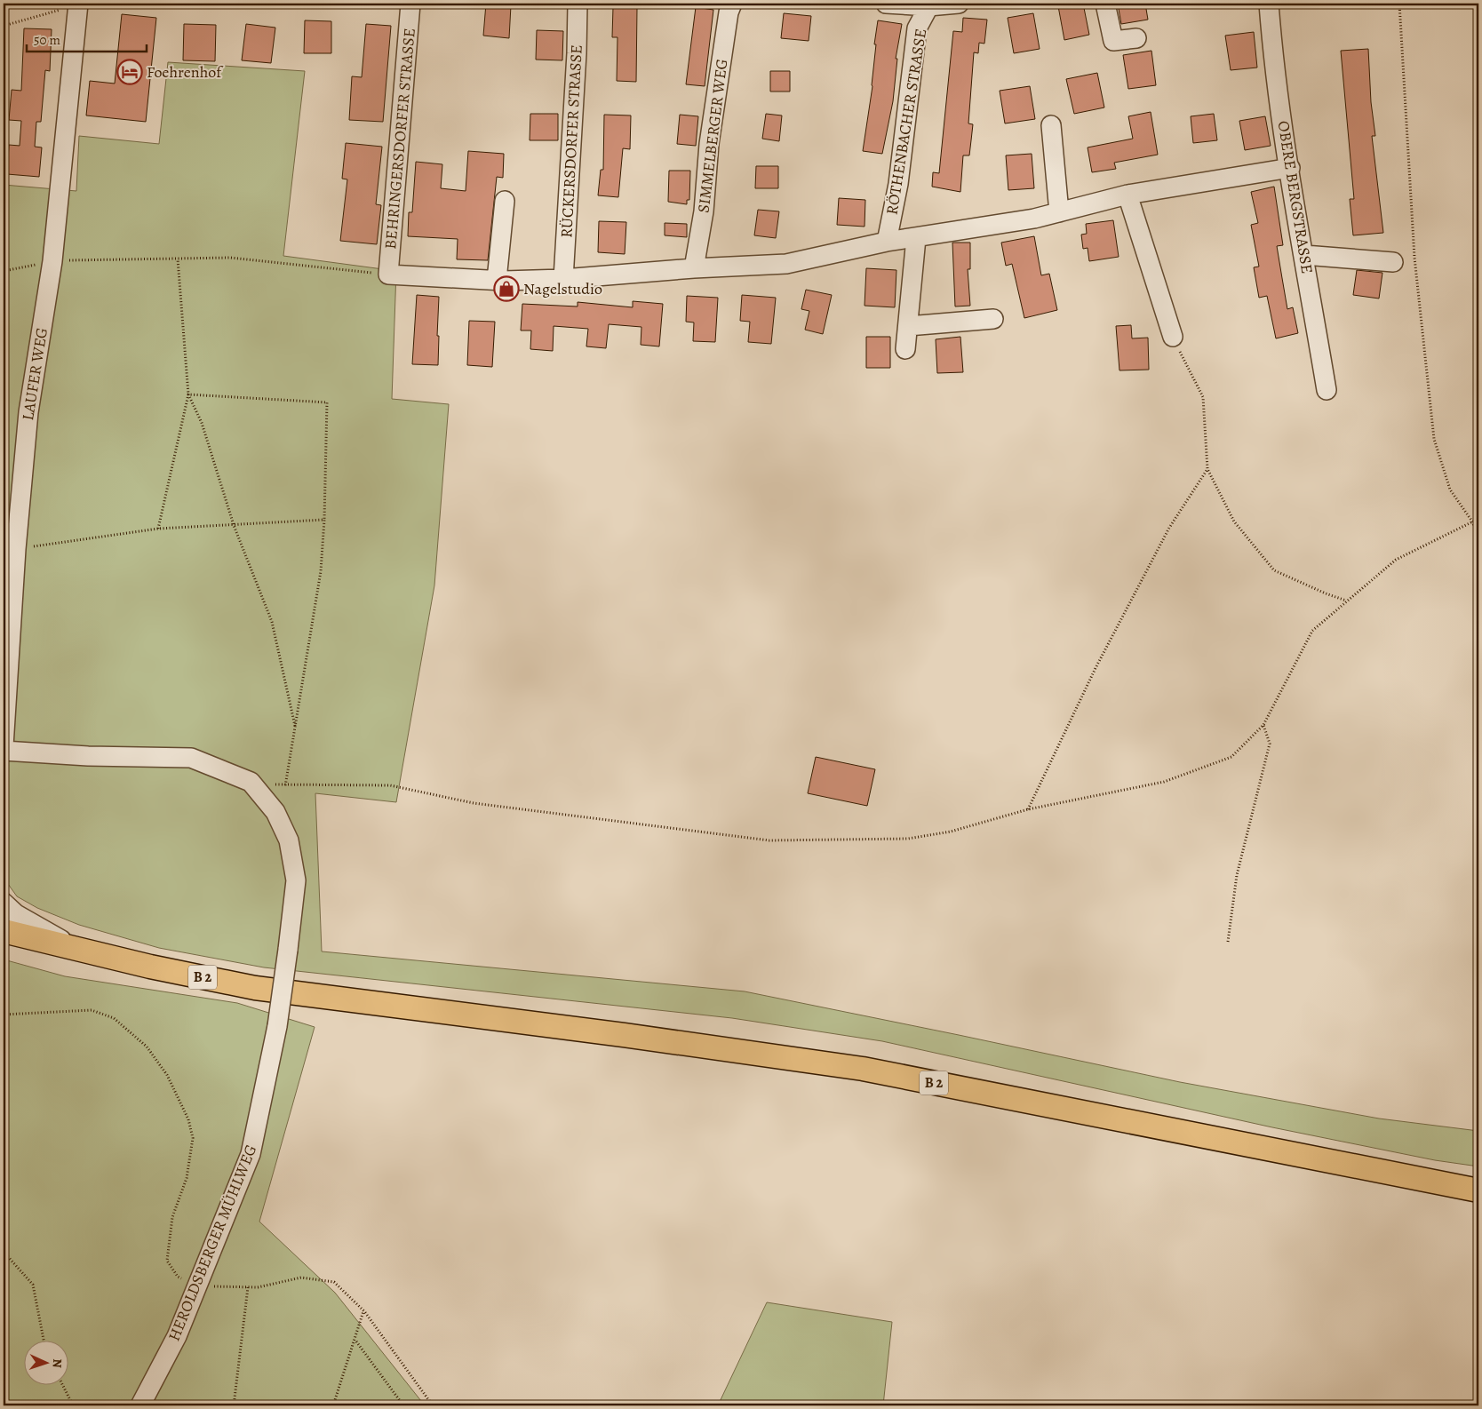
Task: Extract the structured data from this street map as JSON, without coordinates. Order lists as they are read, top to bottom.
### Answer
{
  "streets": {
    "main road": ["B 2"],
    "street": [
      "RÖTHENBACHER STRASSE",
      "SIMMELBERGER WEG",
      "BEHRINGERSDORFER STRASSE",
      "RÜCKERSDORFER STRASSE",
      "OBERE BERGSTRASSE",
      "LAUFER WEG",
      "HEROLDSBERGER MÜHLWEG"
    ]
  },
  "places": {
    "hotel": ["Foehrenhof"],
    "shop": ["Nagelstudio"]
  },
  "scale_bar": "50 m",
  "north": "right"
}
